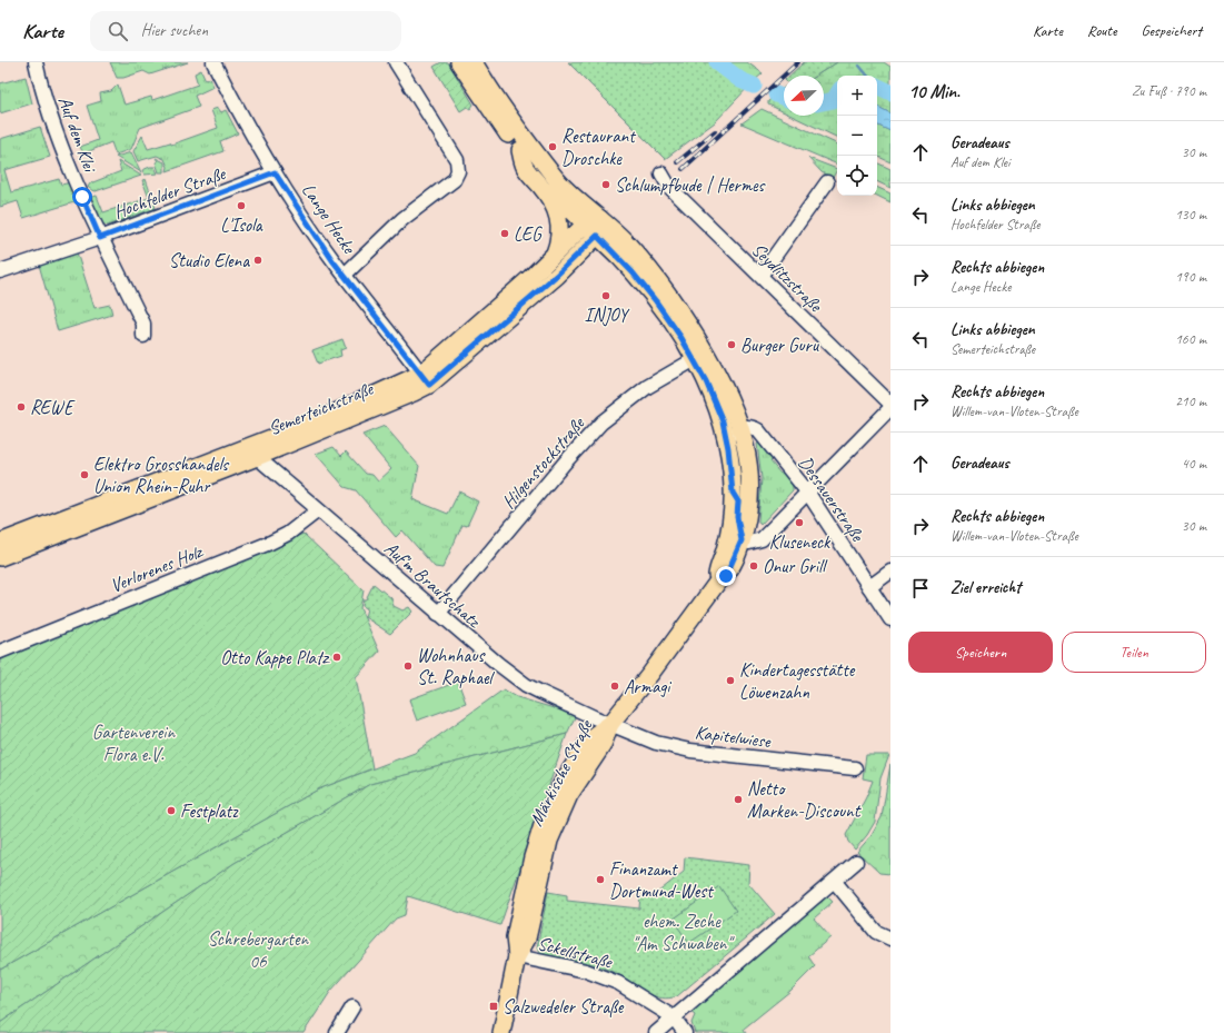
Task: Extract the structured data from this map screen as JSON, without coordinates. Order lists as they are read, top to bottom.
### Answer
{
  "streets": {
    "main road": ["Semerteichstraße", "Märkische Straße"],
    "street": [
      "Auf dem Klei",
      "Hochfelder Straße",
      "Lange Hecke",
      "Seydlitzstraße",
      "Hilgenstockstraße",
      "Dessauerstraße",
      "Verlorenes Holz",
      "Auf'm Brautschatz",
      "Kapitelwiese",
      "Sckellstraße"
    ]
  },
  "crossings": [
    ["Auf dem Klei", "Hochfelder Straße"],
    ["Hochfelder Straße", "Lange Hecke"],
    ["Lange Hecke", "Semerteichstraße"],
    ["Semerteichstraße", "Auf'm Brautschatz"],
    ["Semerteichstraße", "Märkische Straße"],
    ["Hilgenstockstraße", "Auf'm Brautschatz"],
    ["Dessauerstraße", "Märkische Straße"],
    ["Verlorenes Holz", "Auf'm Brautschatz"],
    ["Auf'm Brautschatz", "Kapitelwiese"],
    ["Auf'm Brautschatz", "Märkische Straße"],
    ["Kapitelwiese", "Märkische Straße"],
    ["Märkische Straße", "Sckellstraße"]
  ],
  "parks": ["Gartenverein Flora e.V.", "ehem. Zeche \"Am Schwaben\"", "Schrebergarten 06"],
  "places": {
    "other": [
      "Restaurant Droschke",
      "Schlumpfbude | Hermes",
      "L'Isola",
      "LEG",
      "Studio Elena",
      "INJOY",
      "Burger Guru",
      "REWE",
      "Elektro Grosshandels Union Rhein-Ruhr",
      "Kluseneck",
      "Onur Grill",
      "Otto Kappe Platz",
      "Wohnhaus St. Raphael",
      "Kindertagesstätte Löwenzahn",
      "Armagi",
      "Netto Marken-Discount",
      "Festplatz",
      "Finanzamt Dortmund-West"
    ],
    "transit": ["Salzwedeler Straße"]
  },
  "north": "bottom left",
  "page": {
    "header": "Karte",
    "search": "Hier suchen",
    "nav": ["Karte", "Route", "Gespeichert"],
    "heading": ["10 Min.", "Zu Fuß · 790 m"],
    "map_buttons": ["+", "−"],
    "list": [
      ["Geradeaus", "Auf dem Klei", "30 m"],
      ["Links abbiegen", "Hochfelder Straße", "130 m"],
      ["Rechts abbiegen", "Lange Hecke", "190 m"],
      ["Links abbiegen", "Semerteichstraße", "160 m"],
      ["Rechts abbiegen", "Willem-van-Vloten-Straße", "210 m"],
      ["Geradeaus", "40 m"],
      ["Rechts abbiegen", "Willem-van-Vloten-Straße", "30 m"],
      "Ziel erreicht"
    ],
    "buttons": ["Speichern", "Teilen"]
  }
}
